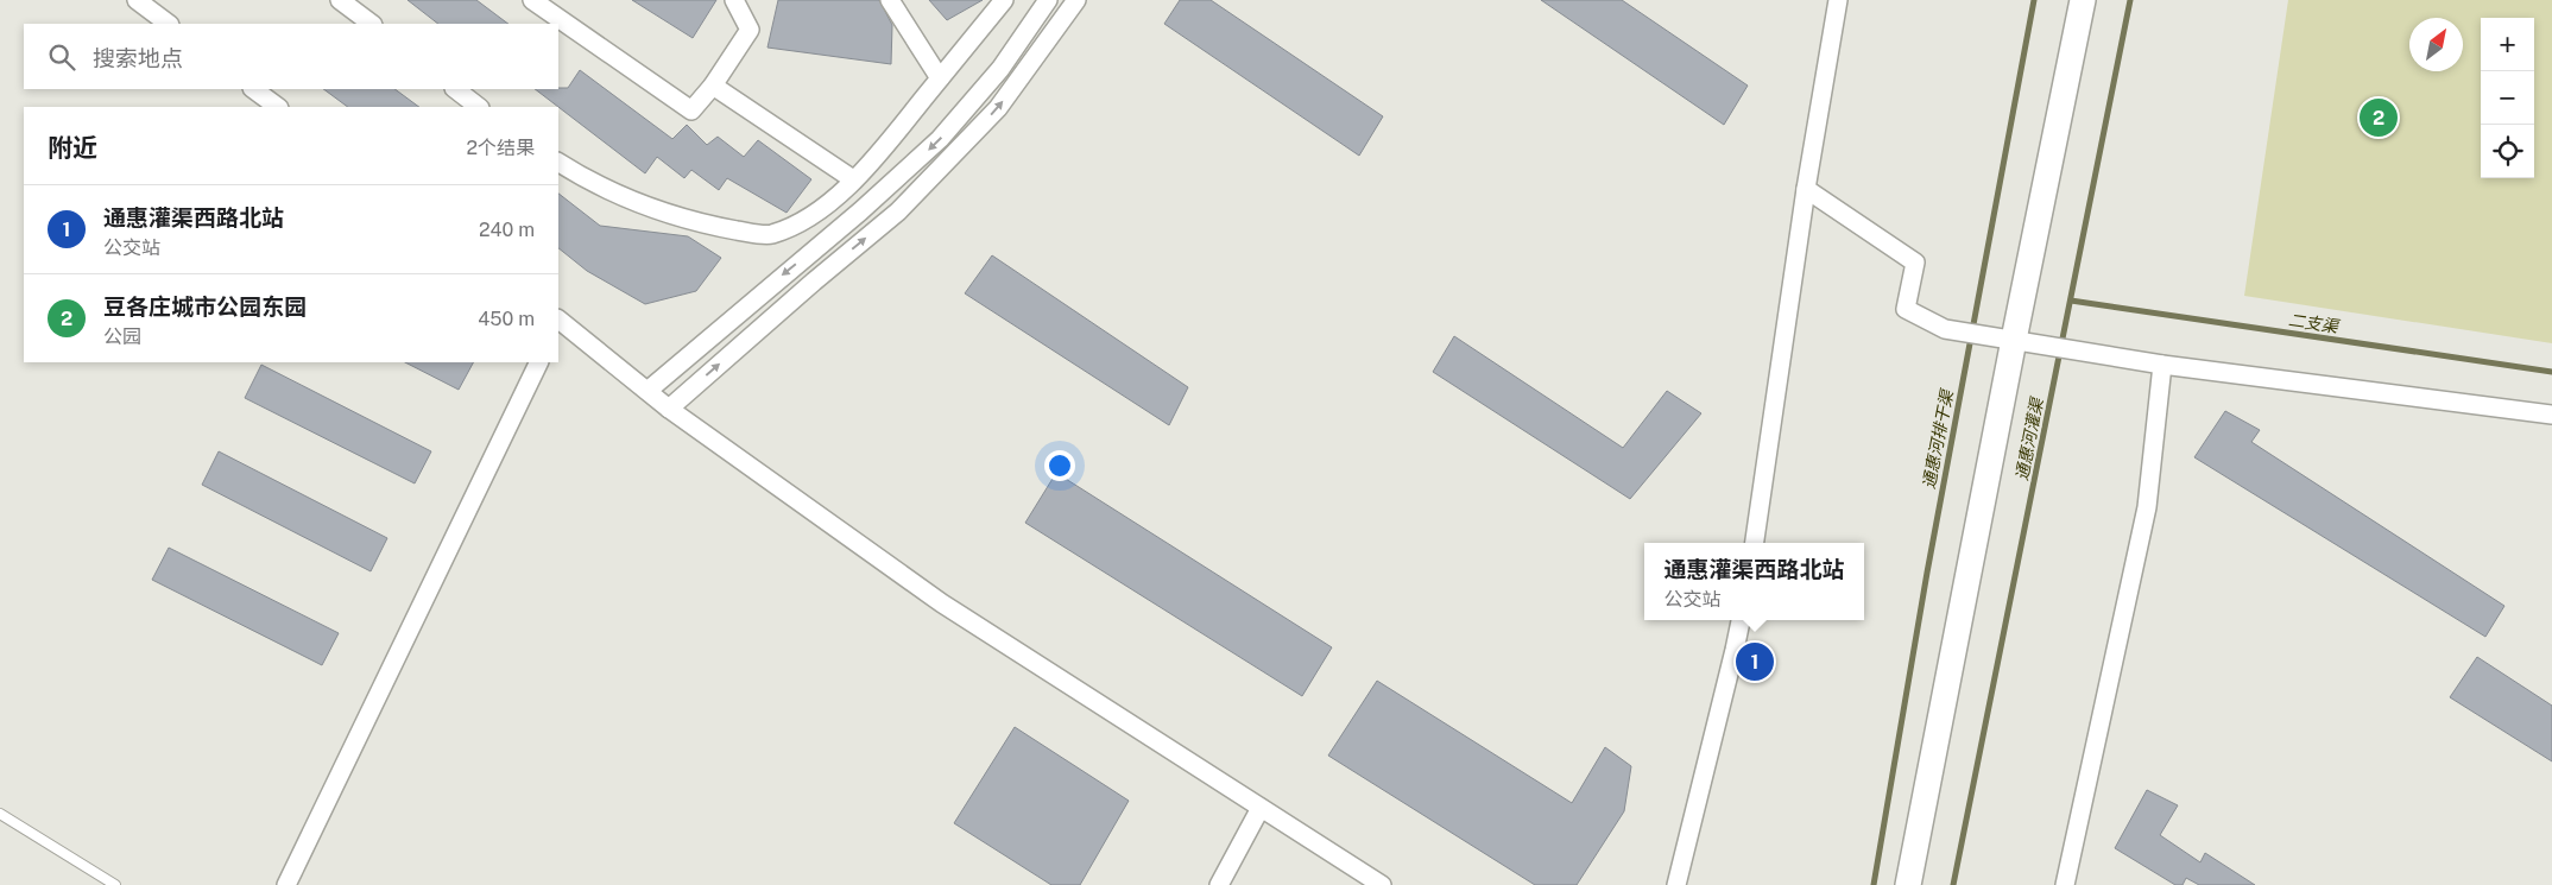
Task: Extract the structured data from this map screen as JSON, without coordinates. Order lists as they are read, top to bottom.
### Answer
{
  "water": ["二支渠", "通惠河排干渠", "通惠河灌渠"],
  "north": "top right",
  "page": {
    "map_buttons": ["+", "−"],
    "search": "搜索地点",
    "pins": ["2", "1"],
    "heading": ["附近", "2个结果"],
    "list": [
      {
        "mark": "1",
        "name": "通惠灌渠西路北站",
        "note": "公交站",
        "value": "240 m"
      },
      {
        "mark": "2",
        "name": "豆各庄城市公园东园",
        "note": "公园",
        "value": "450 m"
      }
    ],
    "popup": ["通惠灌渠西路北站", "公交站"]
  }
}
